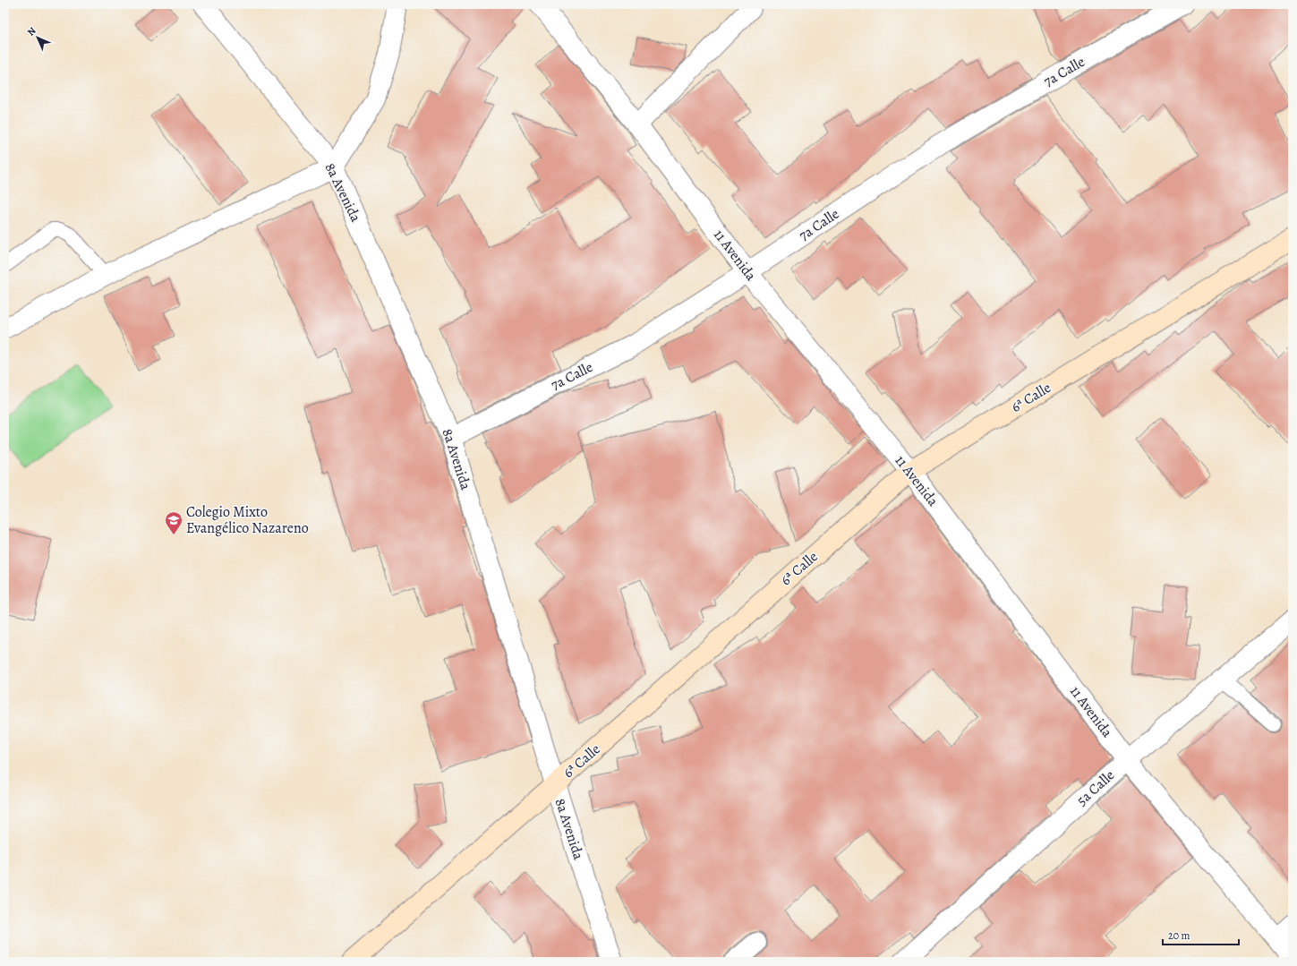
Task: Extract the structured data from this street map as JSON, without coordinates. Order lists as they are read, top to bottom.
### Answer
{
  "streets": {
    "main road": ["6ª Calle"],
    "street": [
      "7a Calle",
      "8a Avenida",
      "11 Avenida",
      "5a Calle"
    ]
  },
  "crossings": [
    ["7a Calle", "8a Avenida"],
    ["7a Calle", "11 Avenida"],
    ["8a Avenida", "6ª Calle"],
    ["11 Avenida", "6ª Calle"],
    ["11 Avenida", "5a Calle"]
  ],
  "places": {
    "school or university": ["Colegio Mixto Evangélico Nazareno"]
  },
  "scale_bar": "20 m",
  "north": "top left"
}
